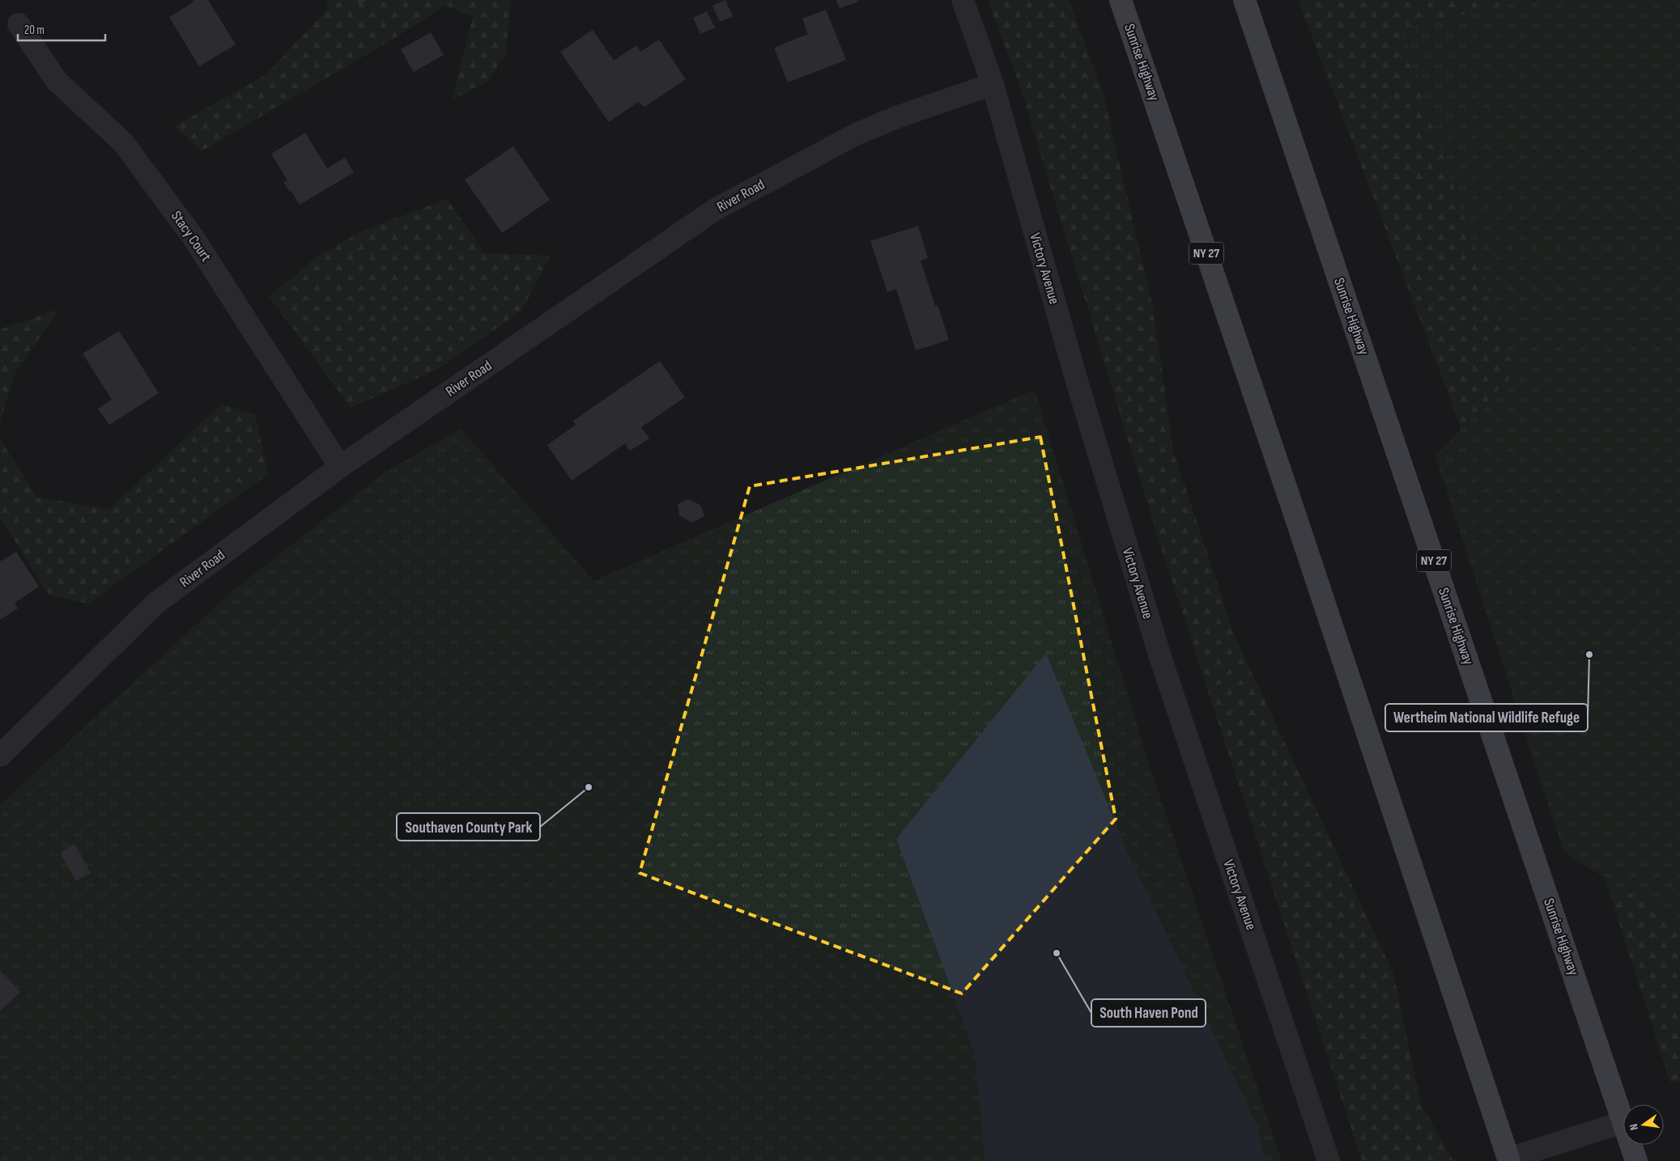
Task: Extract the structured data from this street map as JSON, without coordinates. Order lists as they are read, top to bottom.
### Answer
{
  "streets": {
    "highway": ["Sunrise Highway", "NY 27"],
    "street": ["River Road", "Stacy Court", "Victory Avenue"]
  },
  "crossings": [
    ["River Road", "Stacy Court"],
    ["River Road", "Victory Avenue"]
  ],
  "places": ["Wertheim National Wildlife Refuge", "Southaven County Park", "South Haven Pond"],
  "scale_bar": "20 m",
  "north": "left"
}
